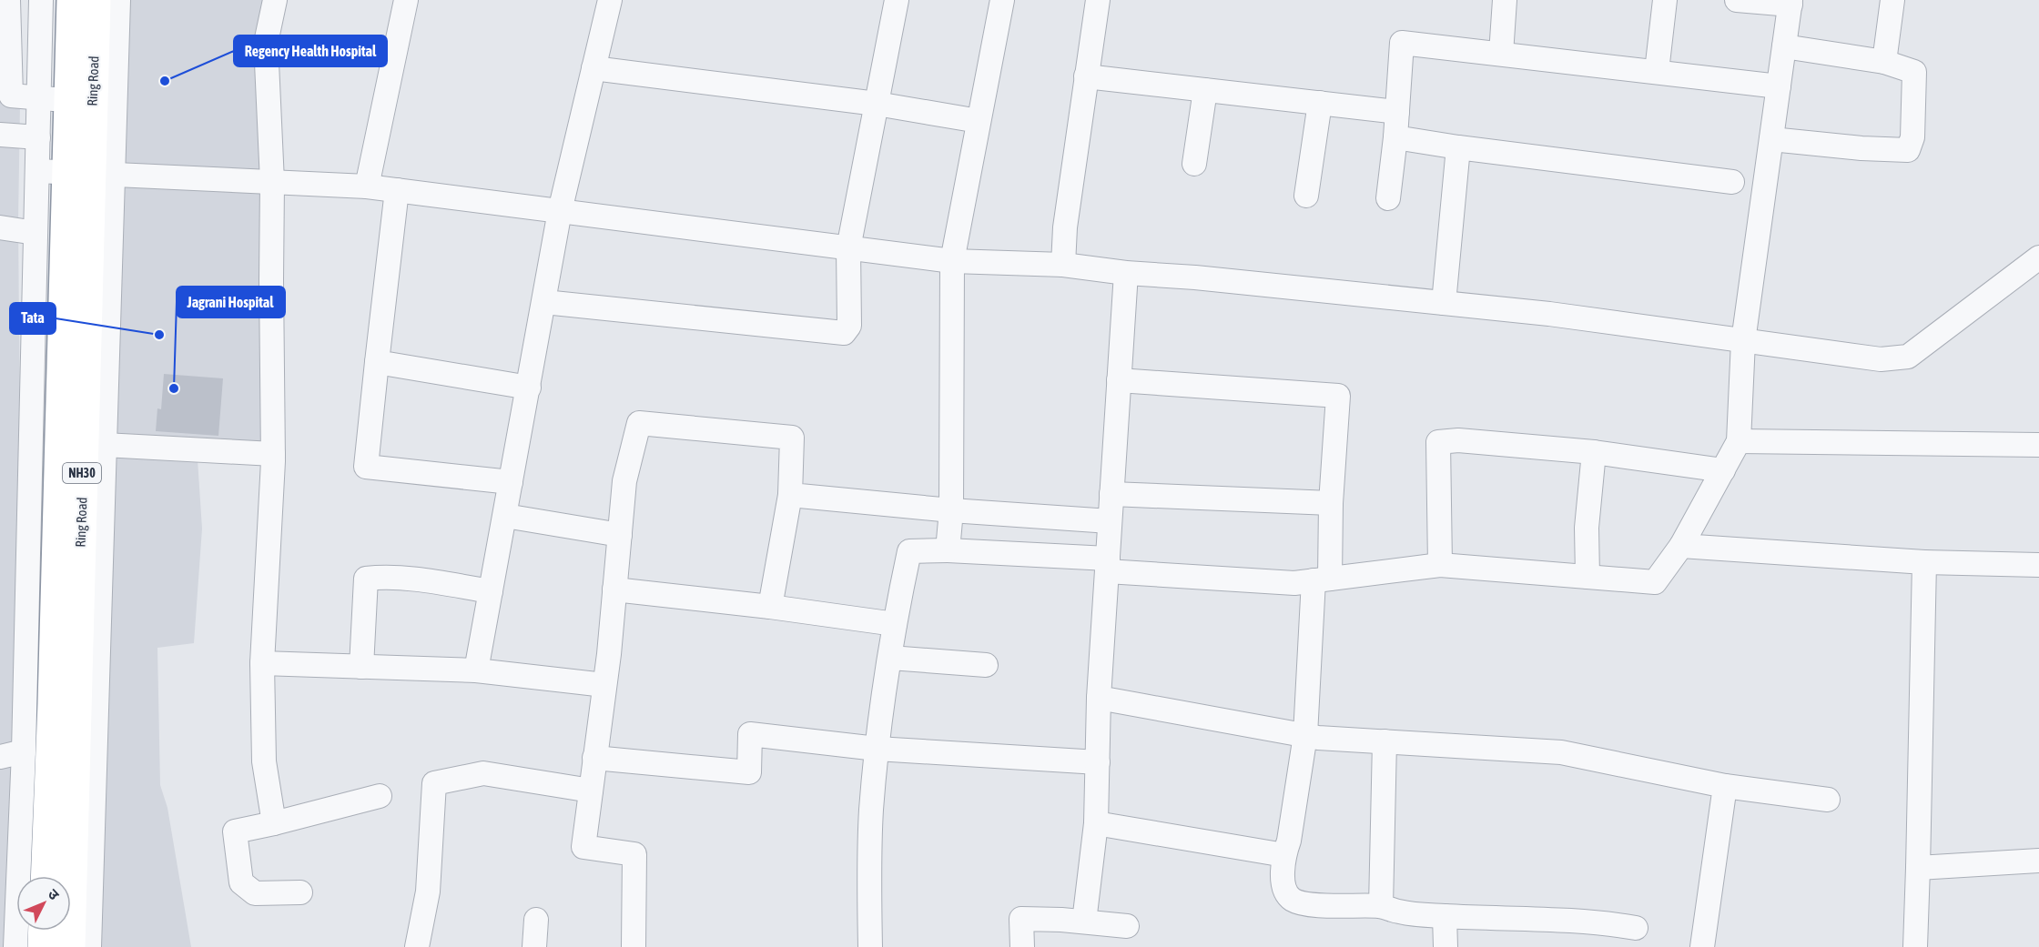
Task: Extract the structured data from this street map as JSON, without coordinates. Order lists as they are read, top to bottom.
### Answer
{
  "streets": {
    "highway": ["Ring Road", "NH30"]
  },
  "places": ["Regency Health Hospital", "Tata", "Jagrani Hospital"],
  "north": "top right"
}
